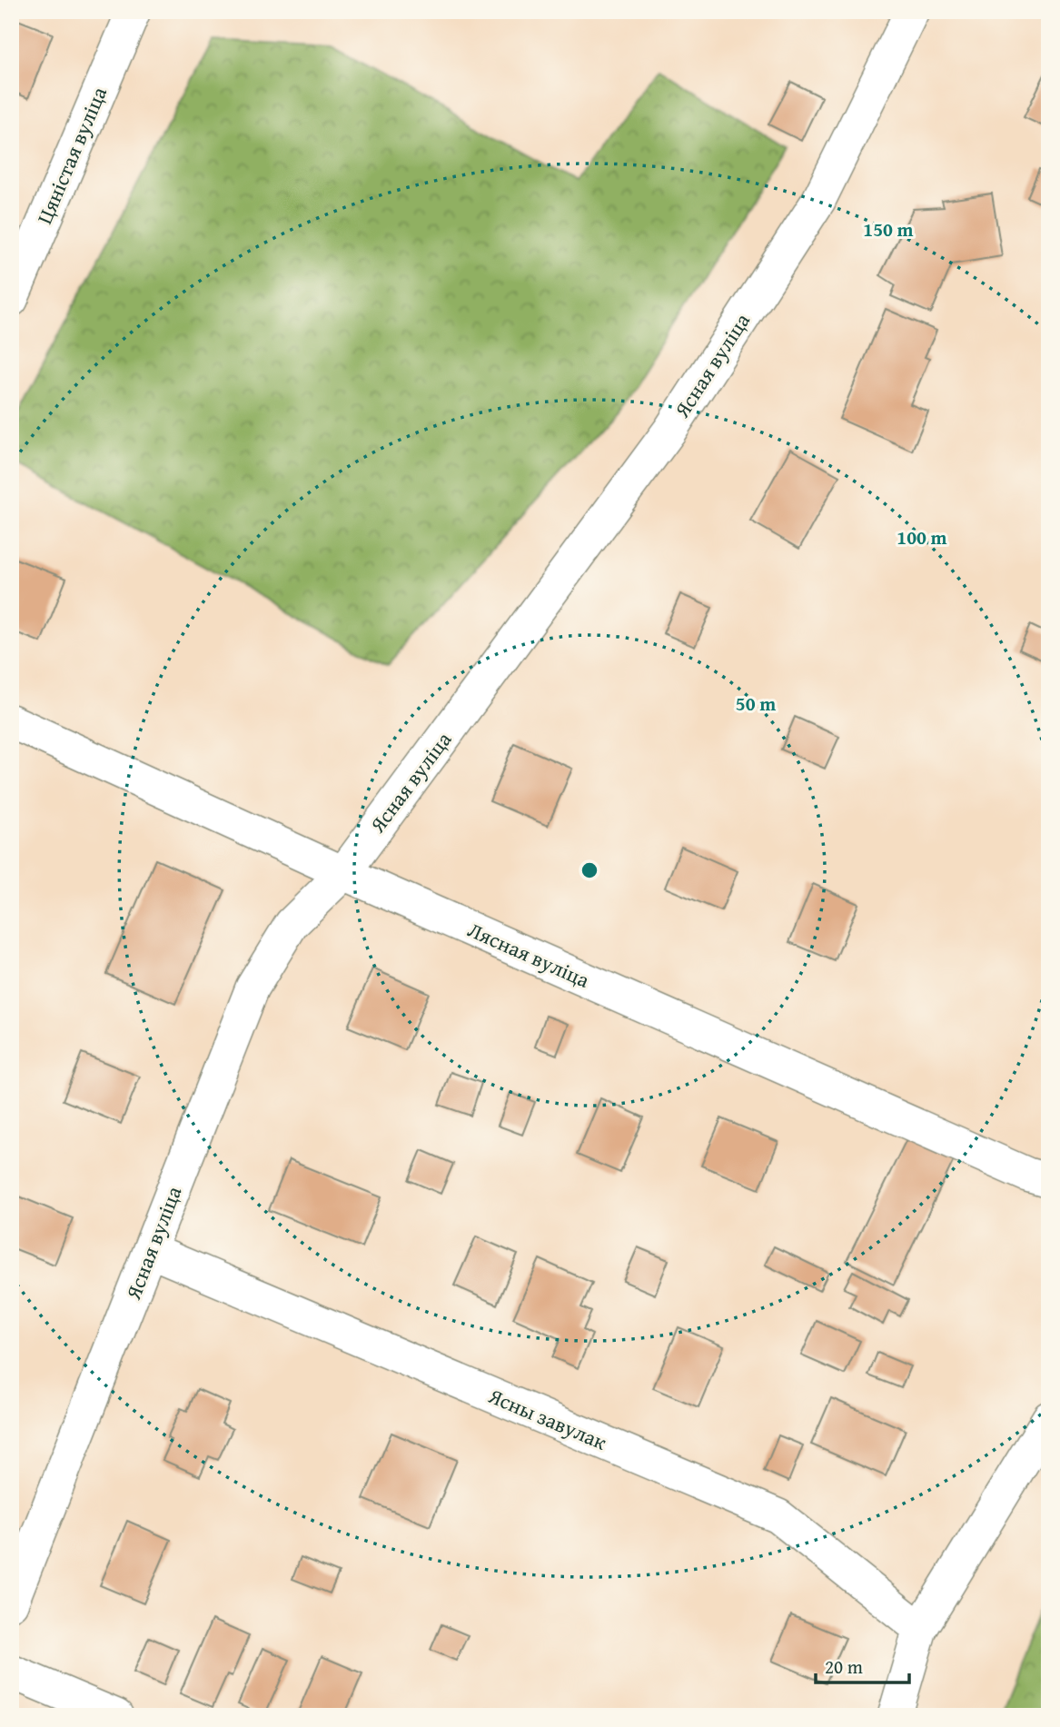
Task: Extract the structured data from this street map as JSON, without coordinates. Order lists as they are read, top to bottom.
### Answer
{
  "streets": {
    "street": [
      "Цяністая вуліца",
      "Ясная вуліца",
      "Лясная вуліца",
      "Ясны завулак"
    ]
  },
  "crossings": [
    ["Ясная вуліца", "Лясная вуліца"],
    ["Ясная вуліца", "Ясны завулак"]
  ],
  "scale_bar": "20 m",
  "rings": ["150 m", "100 m", "50 m"]
}
